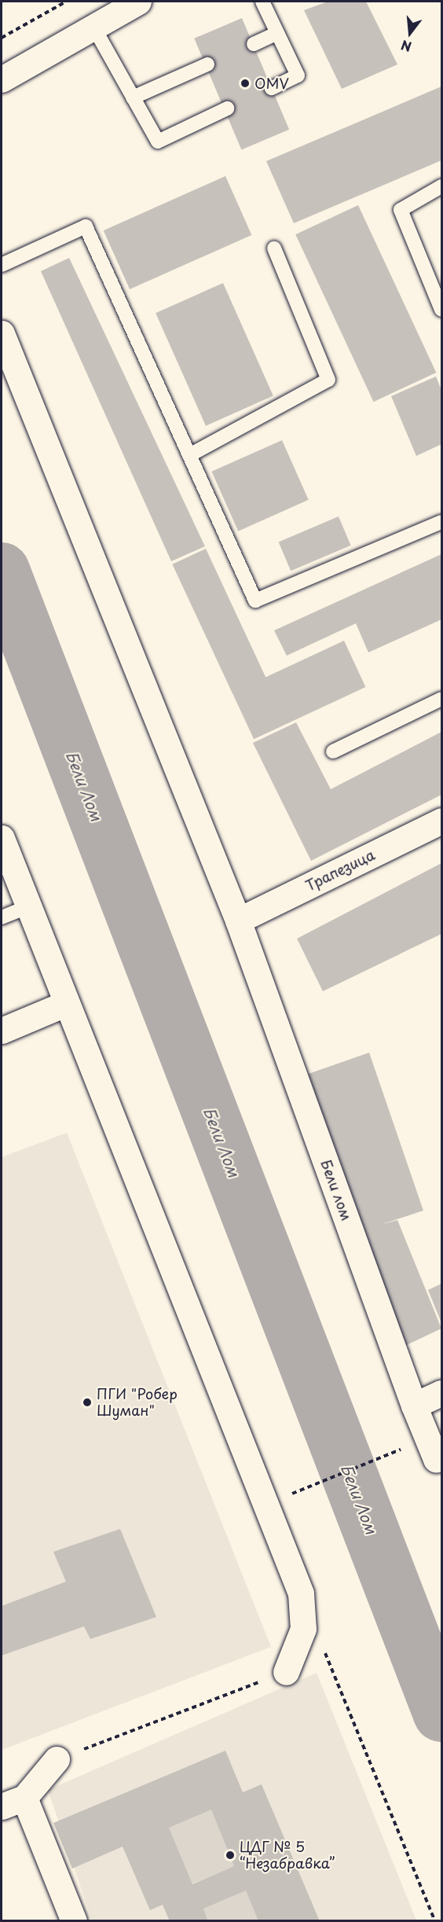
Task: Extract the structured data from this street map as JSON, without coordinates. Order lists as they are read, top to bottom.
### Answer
{
  "streets": {
    "street": ["Трапезица", "Бели лом"]
  },
  "crossings": [
    ["Трапезица", "Бели лом"]
  ],
  "water": ["Бели Лом"],
  "places": ["OMV", "ПГИ \"Робер Шуман\"", "ЦДГ № 5 “Незабравка”"],
  "north": "bottom"
}
